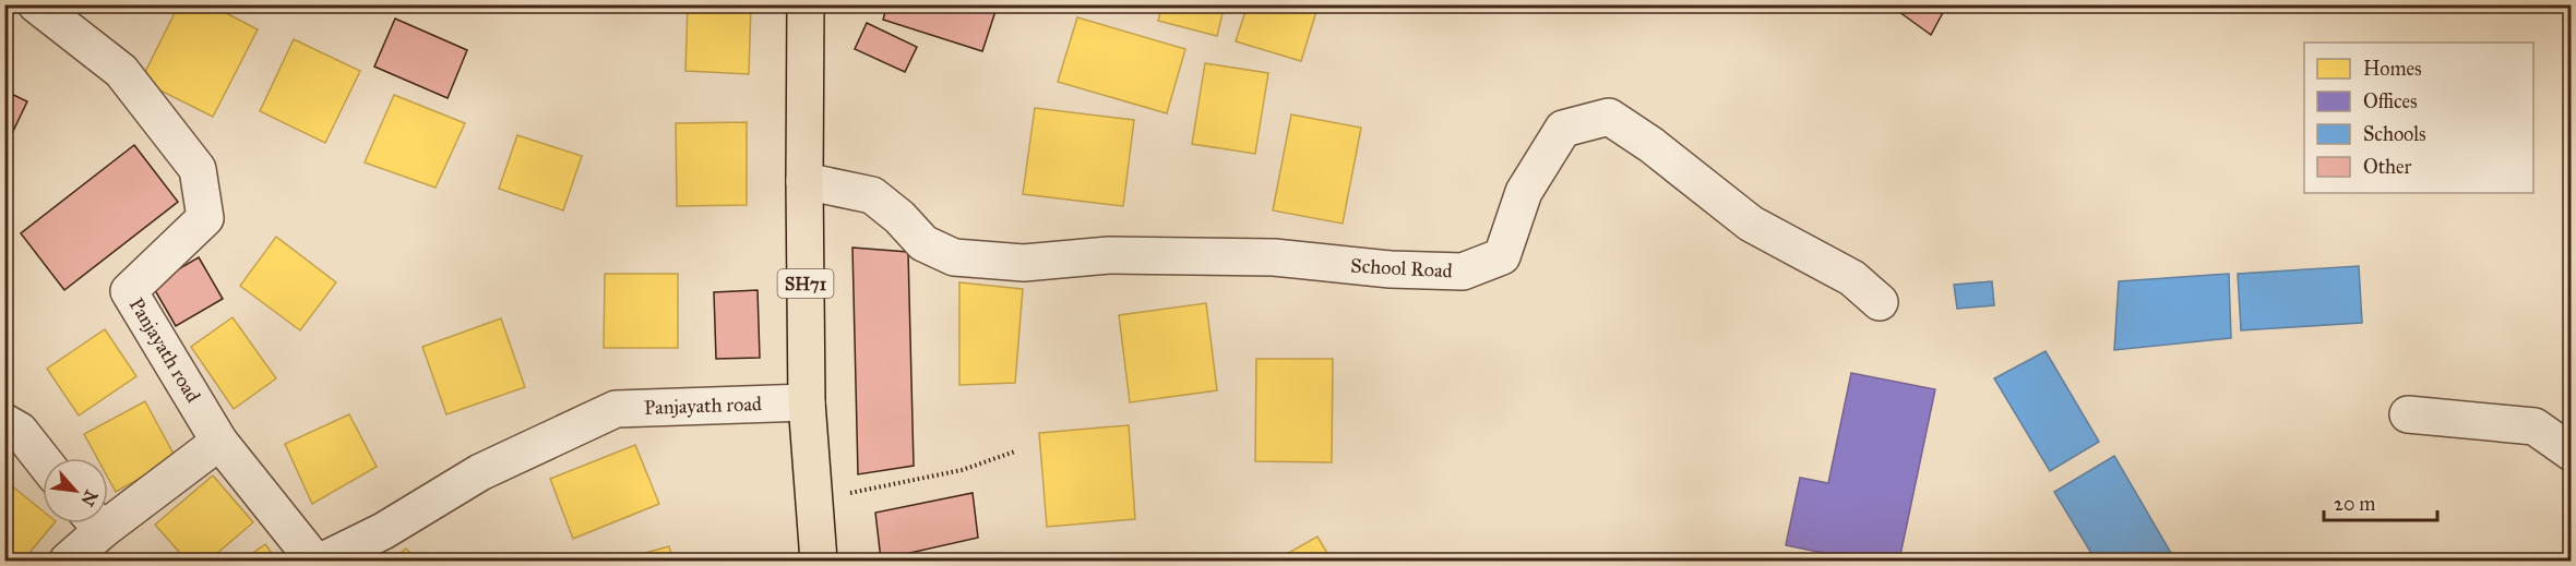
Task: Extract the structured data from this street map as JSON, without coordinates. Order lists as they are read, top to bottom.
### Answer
{
  "streets": {
    "main road": ["SH71"],
    "street": ["School Road", "Panjayath road"]
  },
  "crossings": [
    ["School Road", "SH71"],
    ["SH71", "Panjayath road"]
  ],
  "legend": [
    "Homes",
    "Offices",
    "Schools",
    "Other"
  ],
  "scale_bar": "20 m",
  "north": "bottom right"
}
